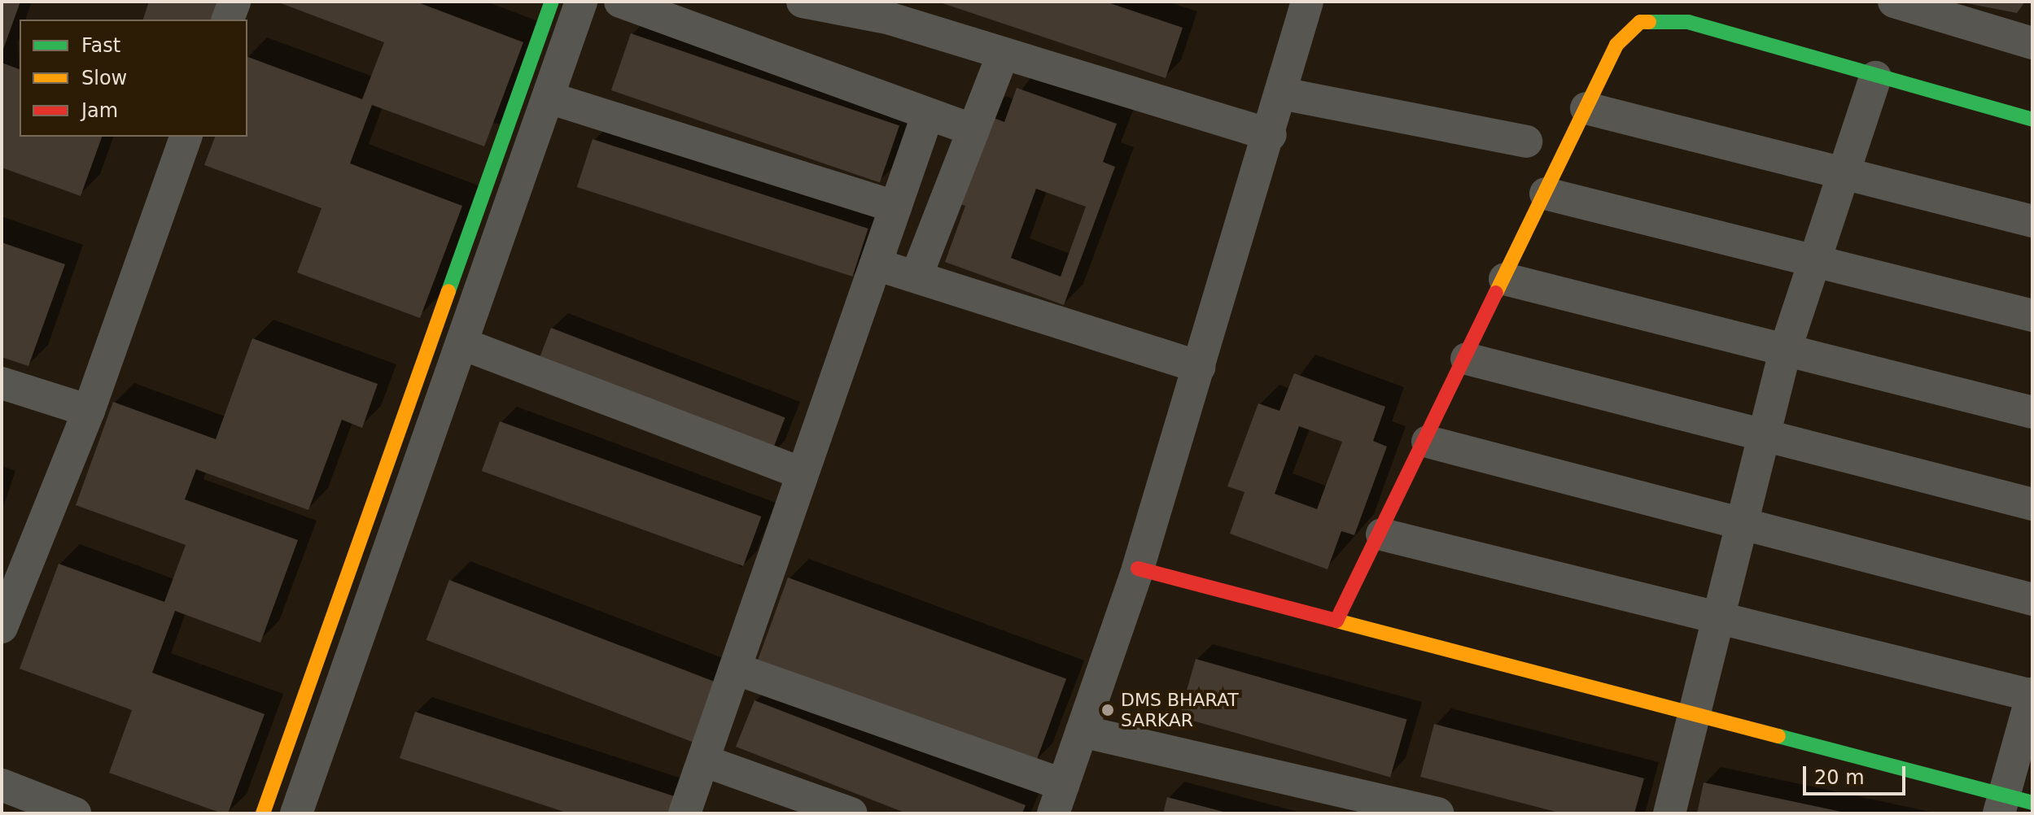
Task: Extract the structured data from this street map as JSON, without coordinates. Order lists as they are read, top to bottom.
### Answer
{
  "places": ["DMS BHARAT SARKAR"],
  "legend": ["Fast", "Slow", "Jam"],
  "scale_bar": "20 m"
}
